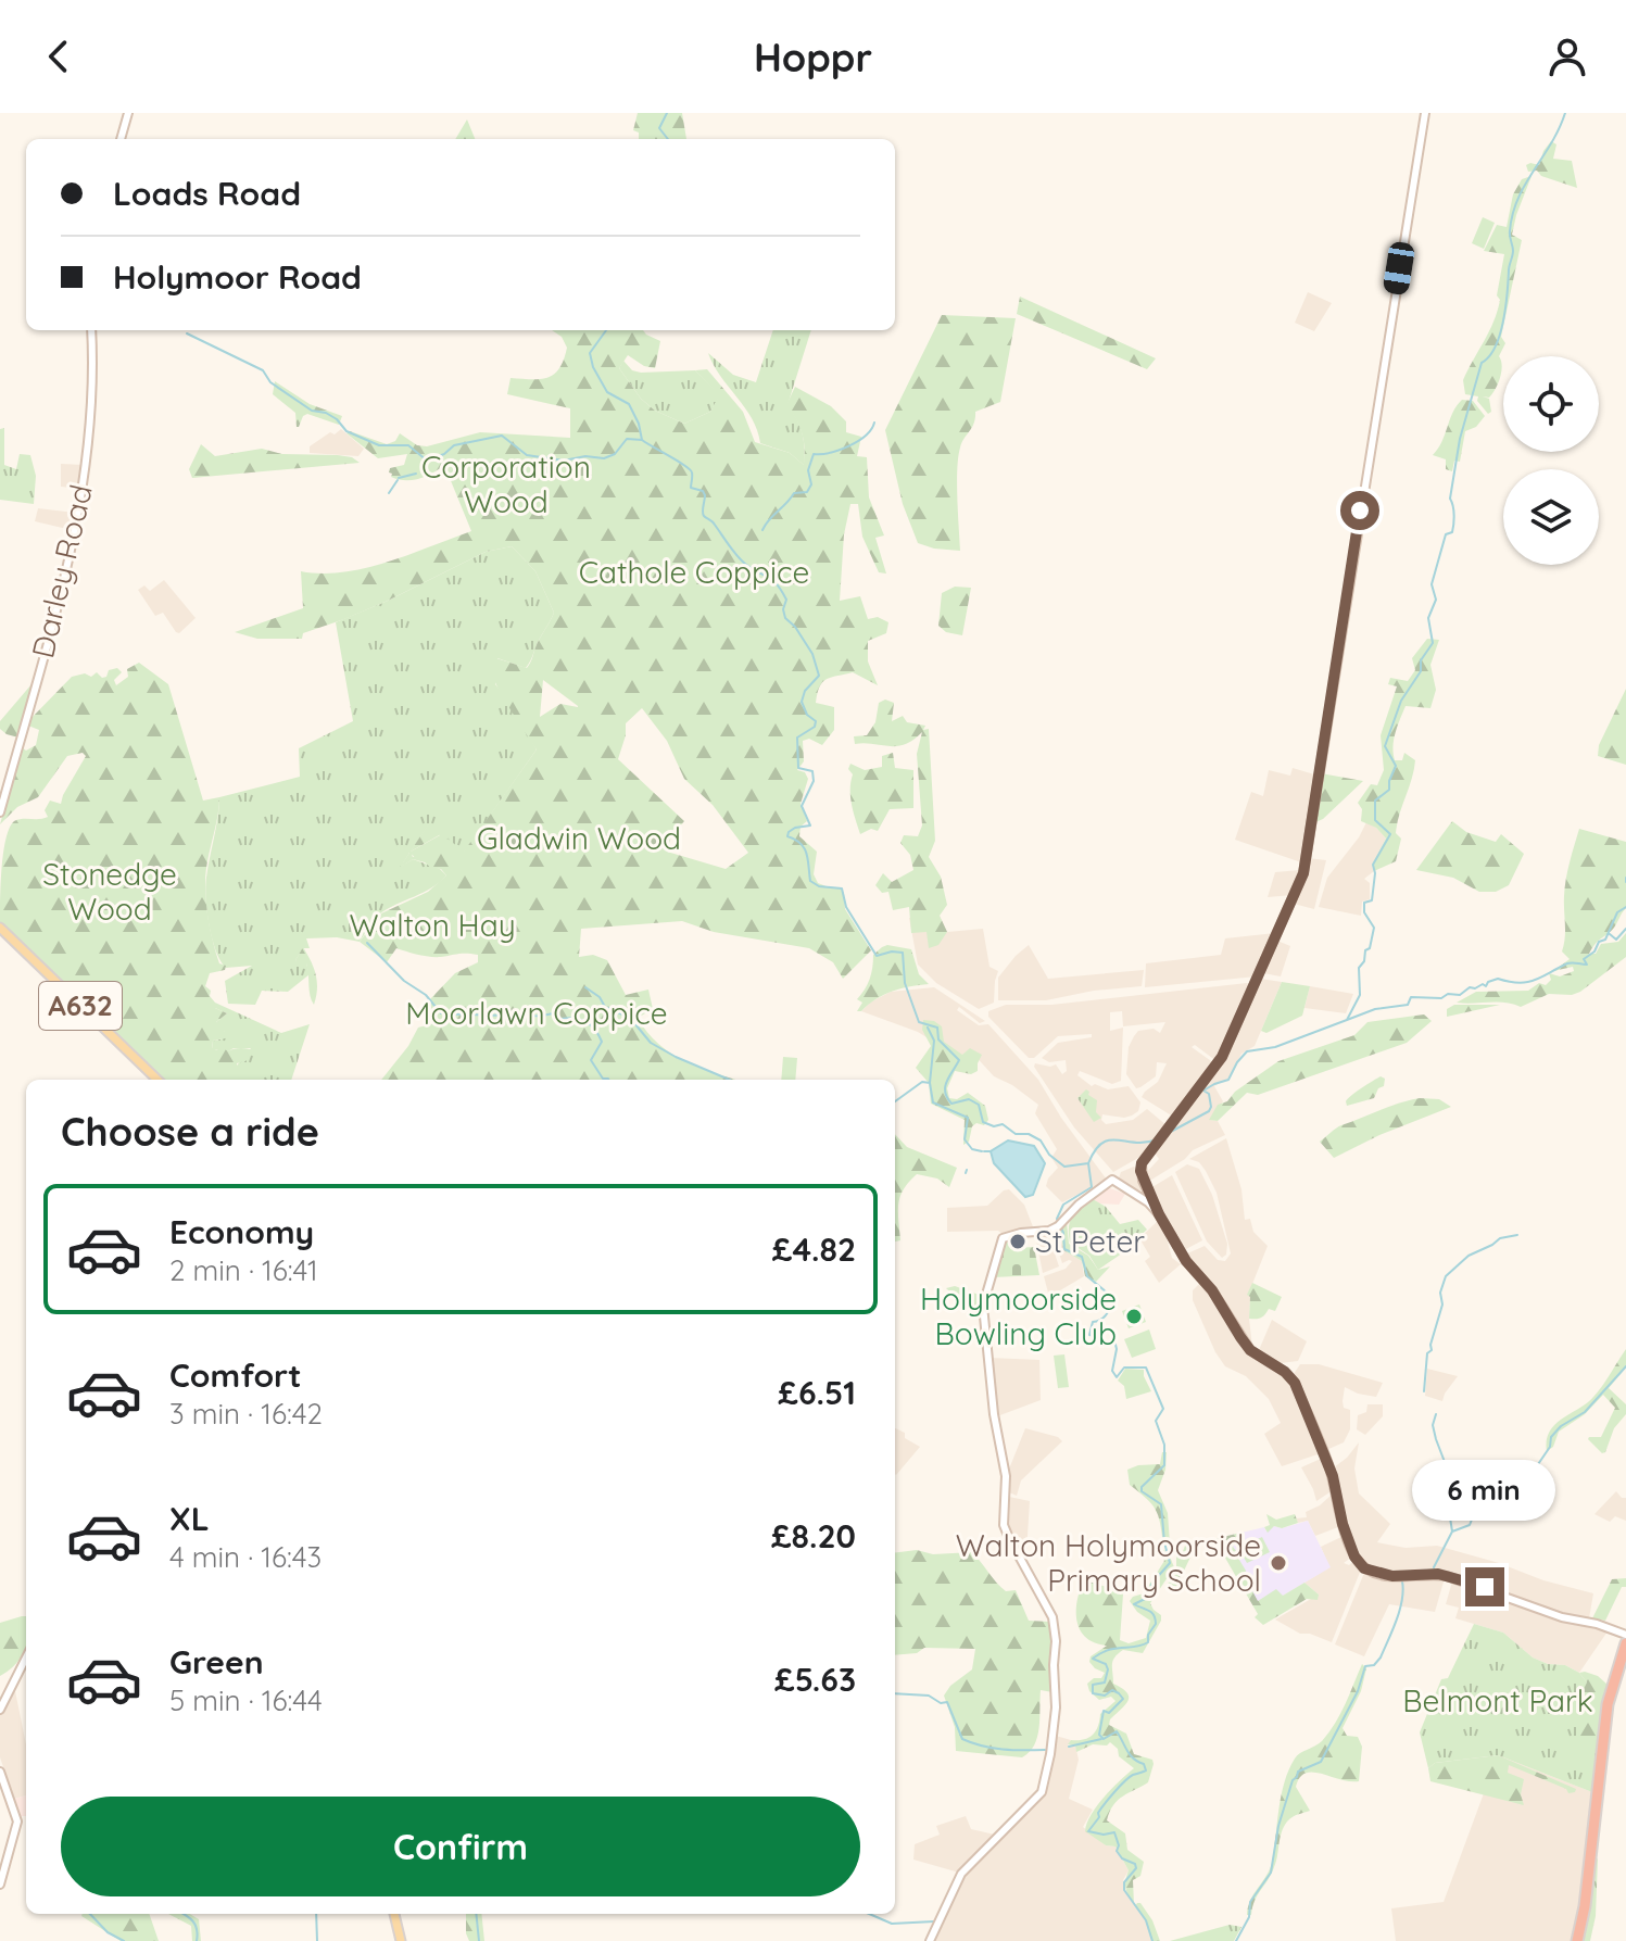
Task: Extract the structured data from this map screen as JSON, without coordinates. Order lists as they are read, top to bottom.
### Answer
{
  "streets": {
    "main road": ["A632"],
    "street": ["Darley Road"]
  },
  "parks": [
    "Corporation Wood",
    "Cathole Coppice",
    "Gladwin Wood",
    "Stonedge Wood",
    "Walton Hay",
    "Moorlawn Coppice",
    "Belmont Park"
  ],
  "places": ["St Peter", "Holymoorside Bowling Club", "Walton Holymoorside Primary School"],
  "page": {
    "header": "Hoppr",
    "banner": ["Loads Road", "Holymoor Road"],
    "heading": "Choose a ride",
    "list": [
      {
        "name": "Economy",
        "note": "2 min · 16:41",
        "value": "£4.82"
      },
      {
        "name": "Comfort",
        "note": "3 min · 16:42",
        "value": "£6.51"
      },
      {
        "name": "XL",
        "note": "4 min · 16:43",
        "value": "£8.20"
      },
      {
        "name": "Green",
        "note": "5 min · 16:44",
        "value": "£5.63"
      }
    ],
    "bubble": "6 min",
    "buttons": "Confirm"
  }
}
